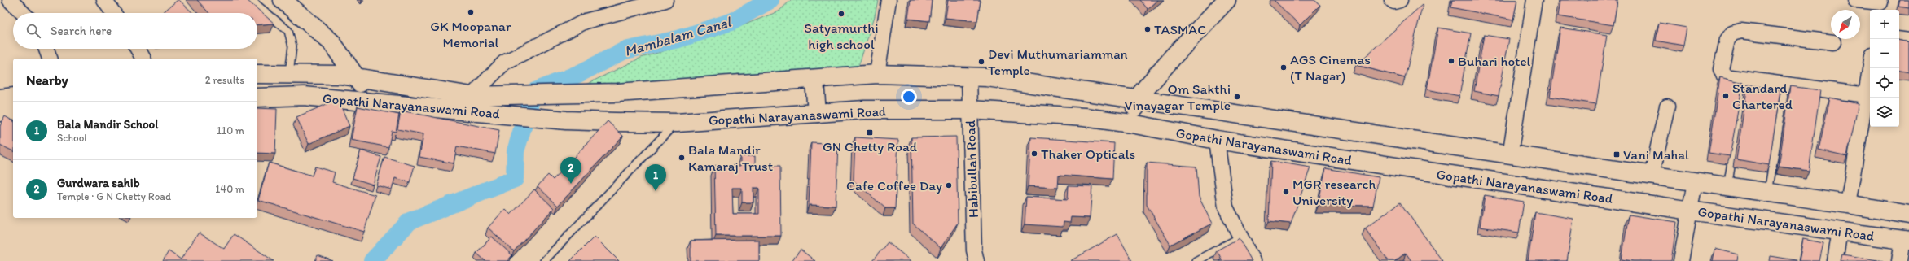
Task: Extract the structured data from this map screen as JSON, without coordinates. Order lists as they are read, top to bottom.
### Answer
{
  "streets": {
    "main road": ["Gopathi Narayanaswami Road"],
    "street": ["Habibullah Road"]
  },
  "crossings": [
    ["Gopathi Narayanaswami Road", "Habibullah Road"]
  ],
  "water": ["Mambalam Canal"],
  "places": {
    "other": [
      "GK Moopanar Memorial",
      "Satyamurthi high school",
      "TASMAC",
      "Buhari hotel",
      "Devi Muthumariamman Temple",
      "AGS Cinemas (T Nagar)",
      "Standard Chartered",
      "Om Sakthi Vinayagar Temple",
      "Thaker Opticals",
      "Bala Mandir Kamaraj Trust",
      "Cafe Coffee Day",
      "MGR research University"
    ],
    "transit": ["GN Chetty Road", "Vani Mahal"]
  },
  "north": "bottom left",
  "page": {
    "map_buttons": ["+", "−"],
    "search": "Search here",
    "heading": ["Nearby", "2 results"],
    "list": [
      {
        "mark": "1",
        "name": "Bala Mandir School",
        "note": "School",
        "value": "110 m"
      },
      {
        "mark": "2",
        "name": "Gurdwara sahib",
        "note": "Temple · G N Chetty Road",
        "value": "140 m"
      }
    ],
    "pins": ["2", "1"]
  }
}
